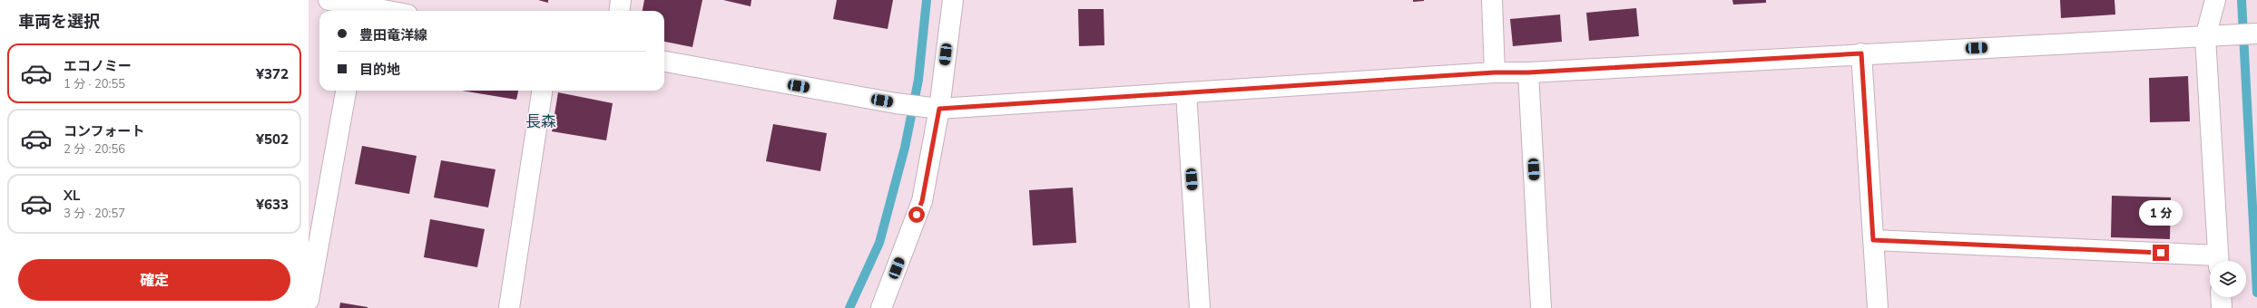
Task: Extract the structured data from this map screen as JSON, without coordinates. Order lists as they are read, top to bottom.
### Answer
{
  "districts": ["長森"],
  "page": {
    "heading": "車両を選択",
    "banner": ["豊田竜洋線", "目的地"],
    "list": [
      {
        "name": "エコノミー",
        "note": "1 分 · 20:55",
        "value": "¥372"
      },
      {
        "name": "コンフォート",
        "note": "2 分 · 20:56",
        "value": "¥502"
      },
      {
        "name": "XL",
        "note": "3 分 · 20:57",
        "value": "¥633"
      }
    ],
    "bubble": "1 分",
    "buttons": "確定"
  }
}
